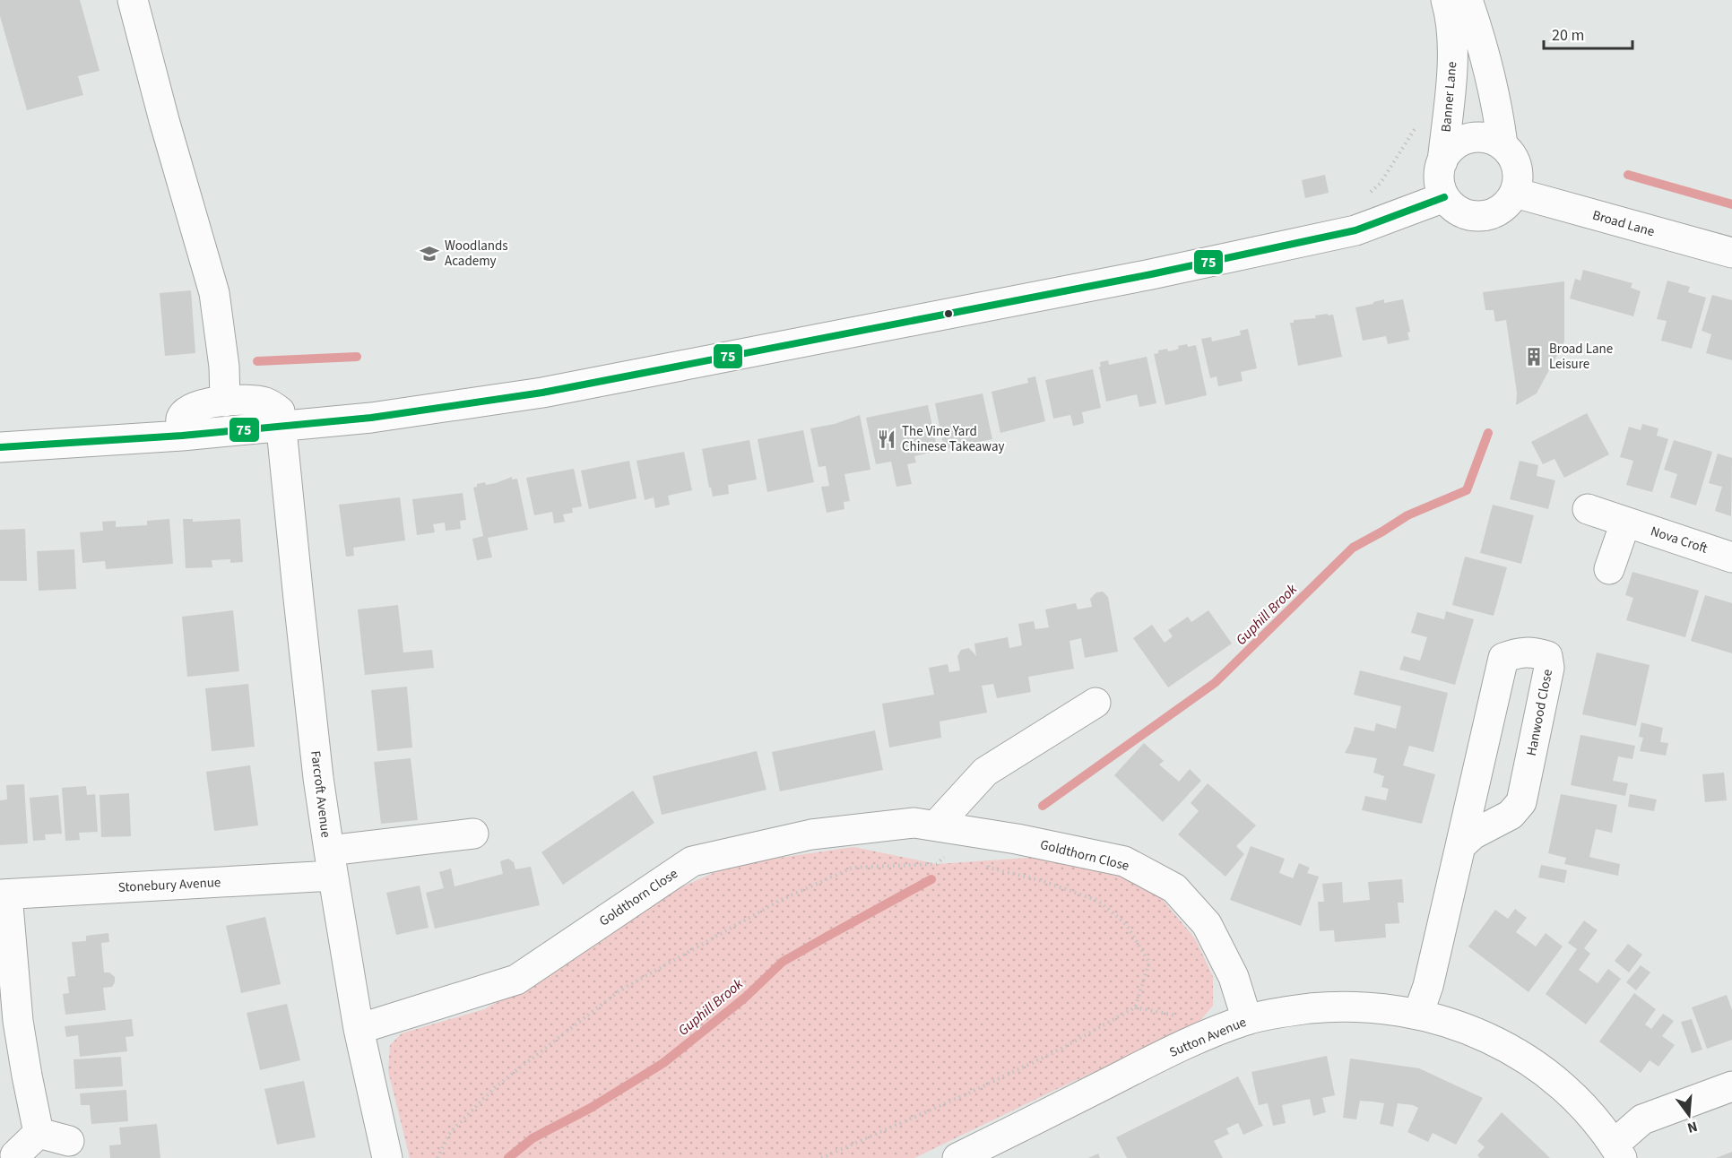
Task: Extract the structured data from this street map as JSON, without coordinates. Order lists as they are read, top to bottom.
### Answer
{
  "streets": {
    "street": [
      "Banner Lane",
      "Broad Lane",
      "Nova Croft",
      "Hanwood Close",
      "Farcroft Avenue",
      "Goldthorn Close",
      "Stonebury Avenue",
      "Sutton Avenue"
    ]
  },
  "crossings": [
    ["Banner Lane", "Broad Lane"],
    ["Hanwood Close", "Sutton Avenue"],
    ["Farcroft Avenue", "Goldthorn Close"],
    ["Farcroft Avenue", "Stonebury Avenue"],
    ["Goldthorn Close", "Sutton Avenue"]
  ],
  "water": ["Guphill Brook"],
  "places": {
    "school or university": ["Woodlands Academy"],
    "building": ["Broad Lane Leisure"],
    "restaurant": ["The Vine Yard Chinese Takeaway"]
  },
  "lines": ["transit line 75"],
  "scale_bar": "20 m",
  "north": "bottom"
}
